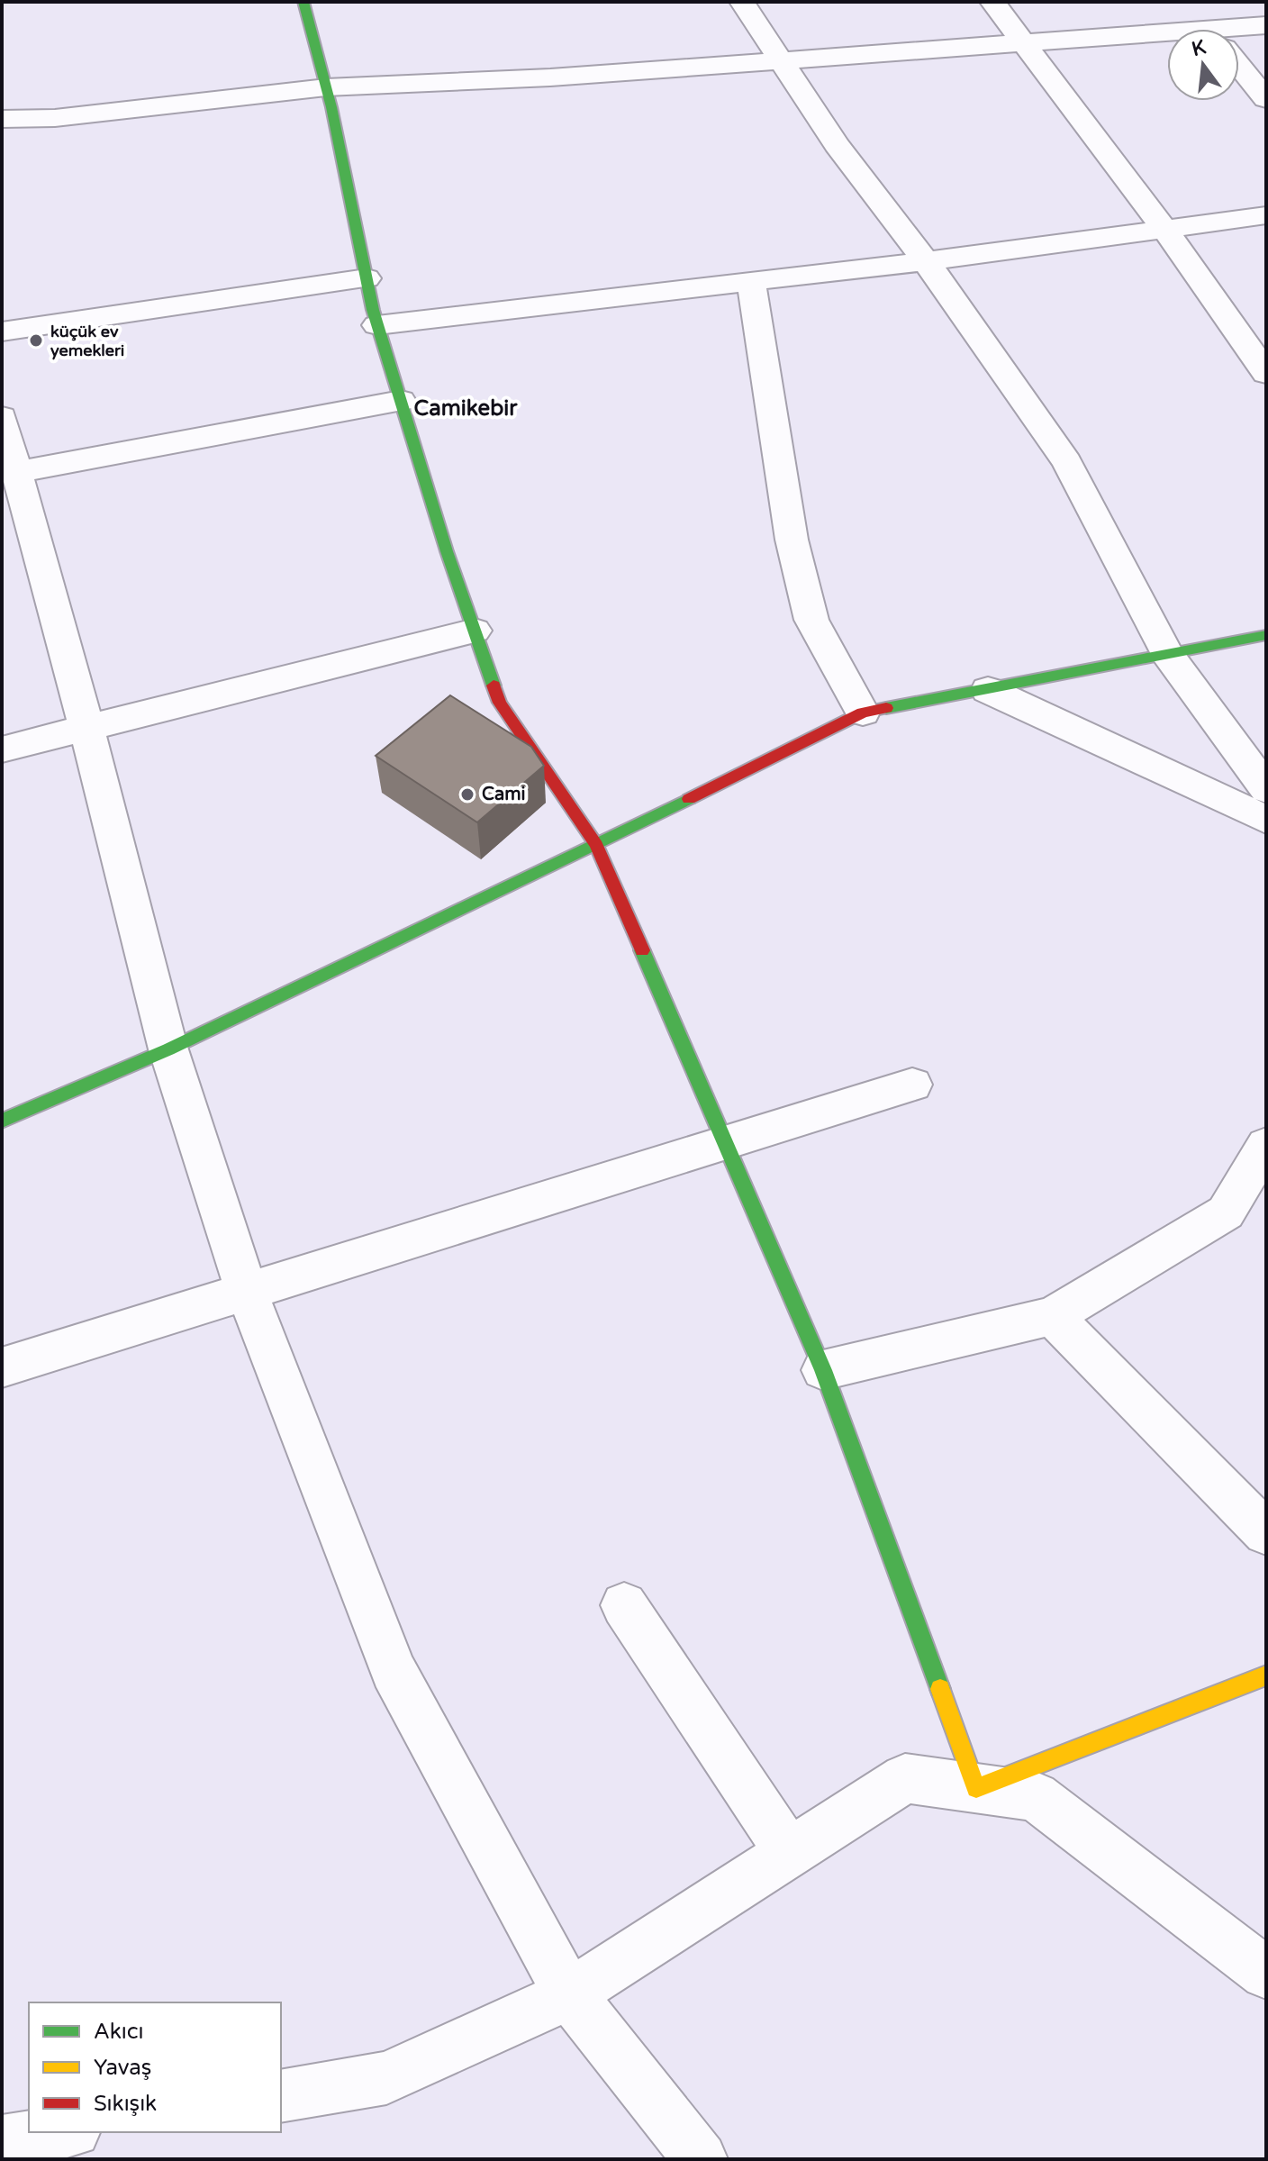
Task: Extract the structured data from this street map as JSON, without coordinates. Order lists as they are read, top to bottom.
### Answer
{
  "districts": ["Camikebir"],
  "places": ["küçük ev yemekleri", "Cami"],
  "legend": ["Akıcı", "Yavaş", "Sıkışık"],
  "north": "top"
}
